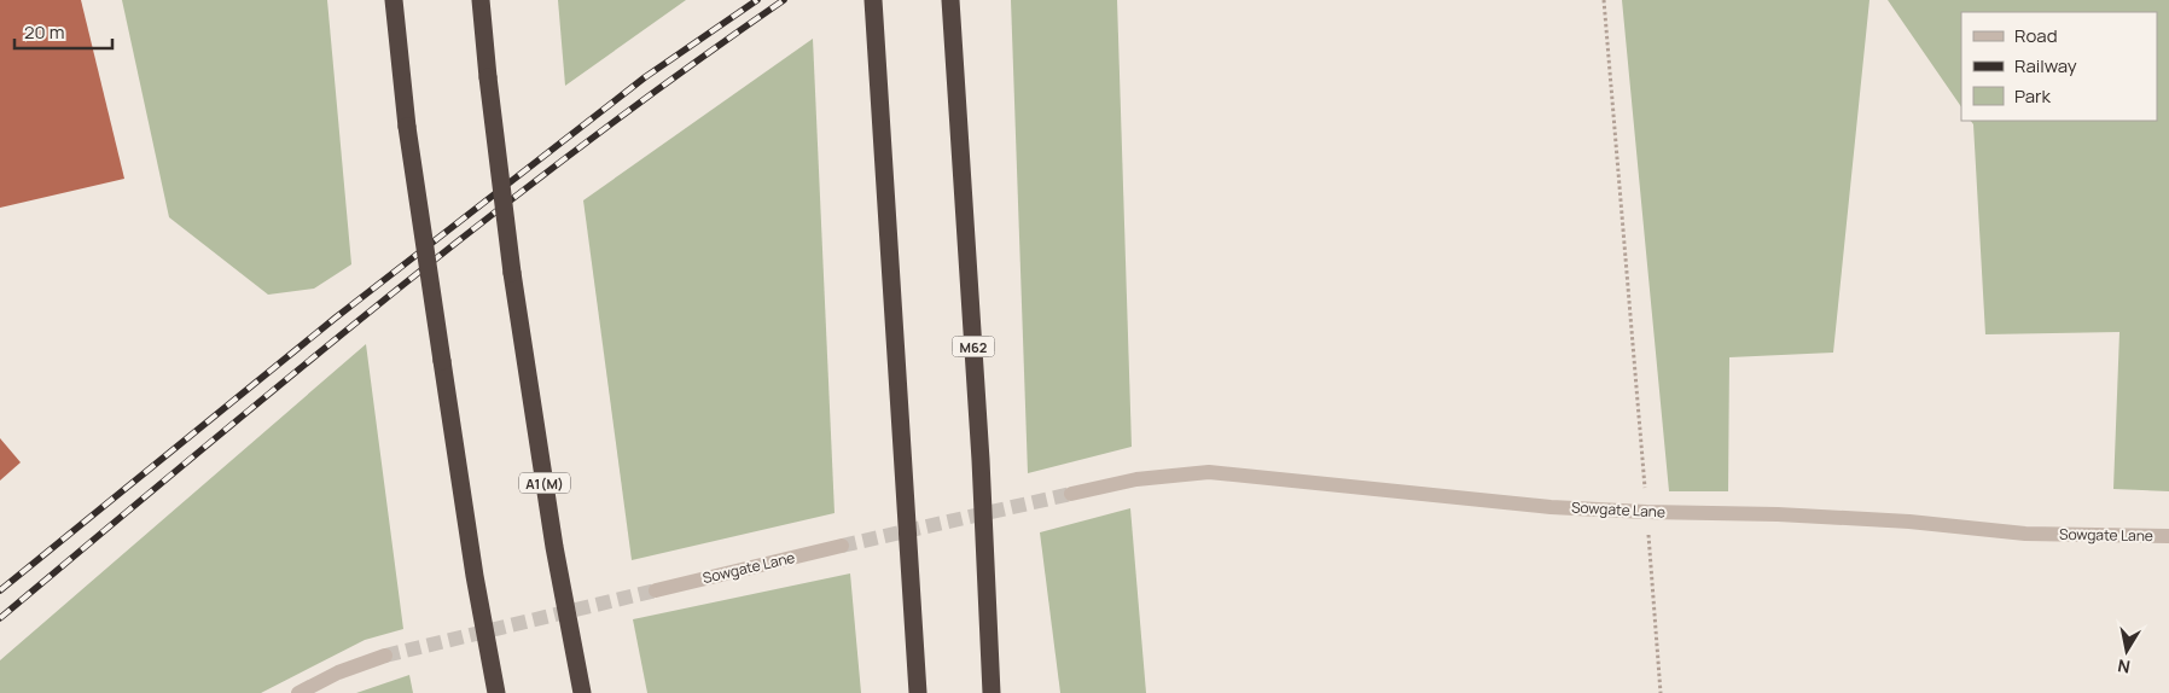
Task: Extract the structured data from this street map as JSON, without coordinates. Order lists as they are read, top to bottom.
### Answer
{
  "streets": {
    "highway": ["M62", "A1(M)"],
    "street": ["Sowgate Lane"]
  },
  "legend": ["Road", "Railway", "Park"],
  "scale_bar": "20 m",
  "north": "bottom"
}
